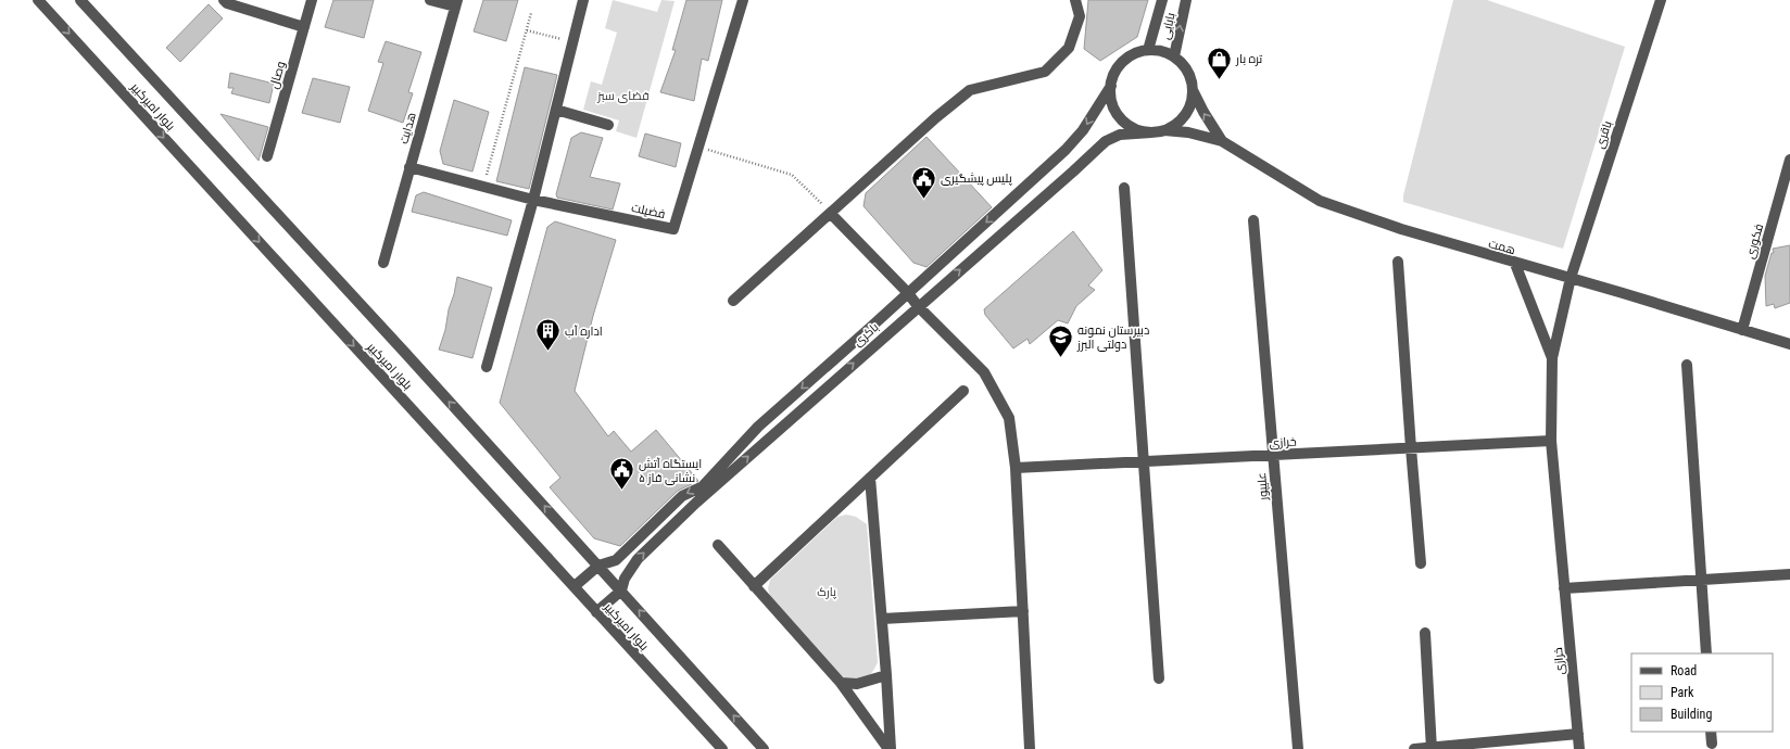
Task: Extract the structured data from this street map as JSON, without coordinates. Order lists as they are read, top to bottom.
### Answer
{
  "streets": {
    "street": [
      "بابایی",
      "وصال",
      "بلوار امیرکبیر",
      "هدایت",
      "باقری",
      "فضیلت",
      "فکوری",
      "همت",
      "باکری",
      "خرازی",
      "علیپور"
    ]
  },
  "crossings": [
    ["بابایی", "باکری"],
    ["بلوار امیرکبیر", "باکری"],
    ["هدایت", "فضیلت"],
    ["باقری", "همت"],
    ["باقری", "خرازی"],
    ["فکوری", "همت"],
    ["همت", "خرازی"],
    ["خرازی", "علیپور"]
  ],
  "parks": ["فضای سبز", "پارک"],
  "places": {
    "shop": ["تره بار"],
    "public building": ["پلیس پیشگیری", "ایستگاه آتش نشانی فاز ۵"],
    "building": ["اداره آب"],
    "school or university": ["دبیرستان نمونه دولتی البرز"]
  },
  "legend": ["Road", "Park", "Building"]
}
